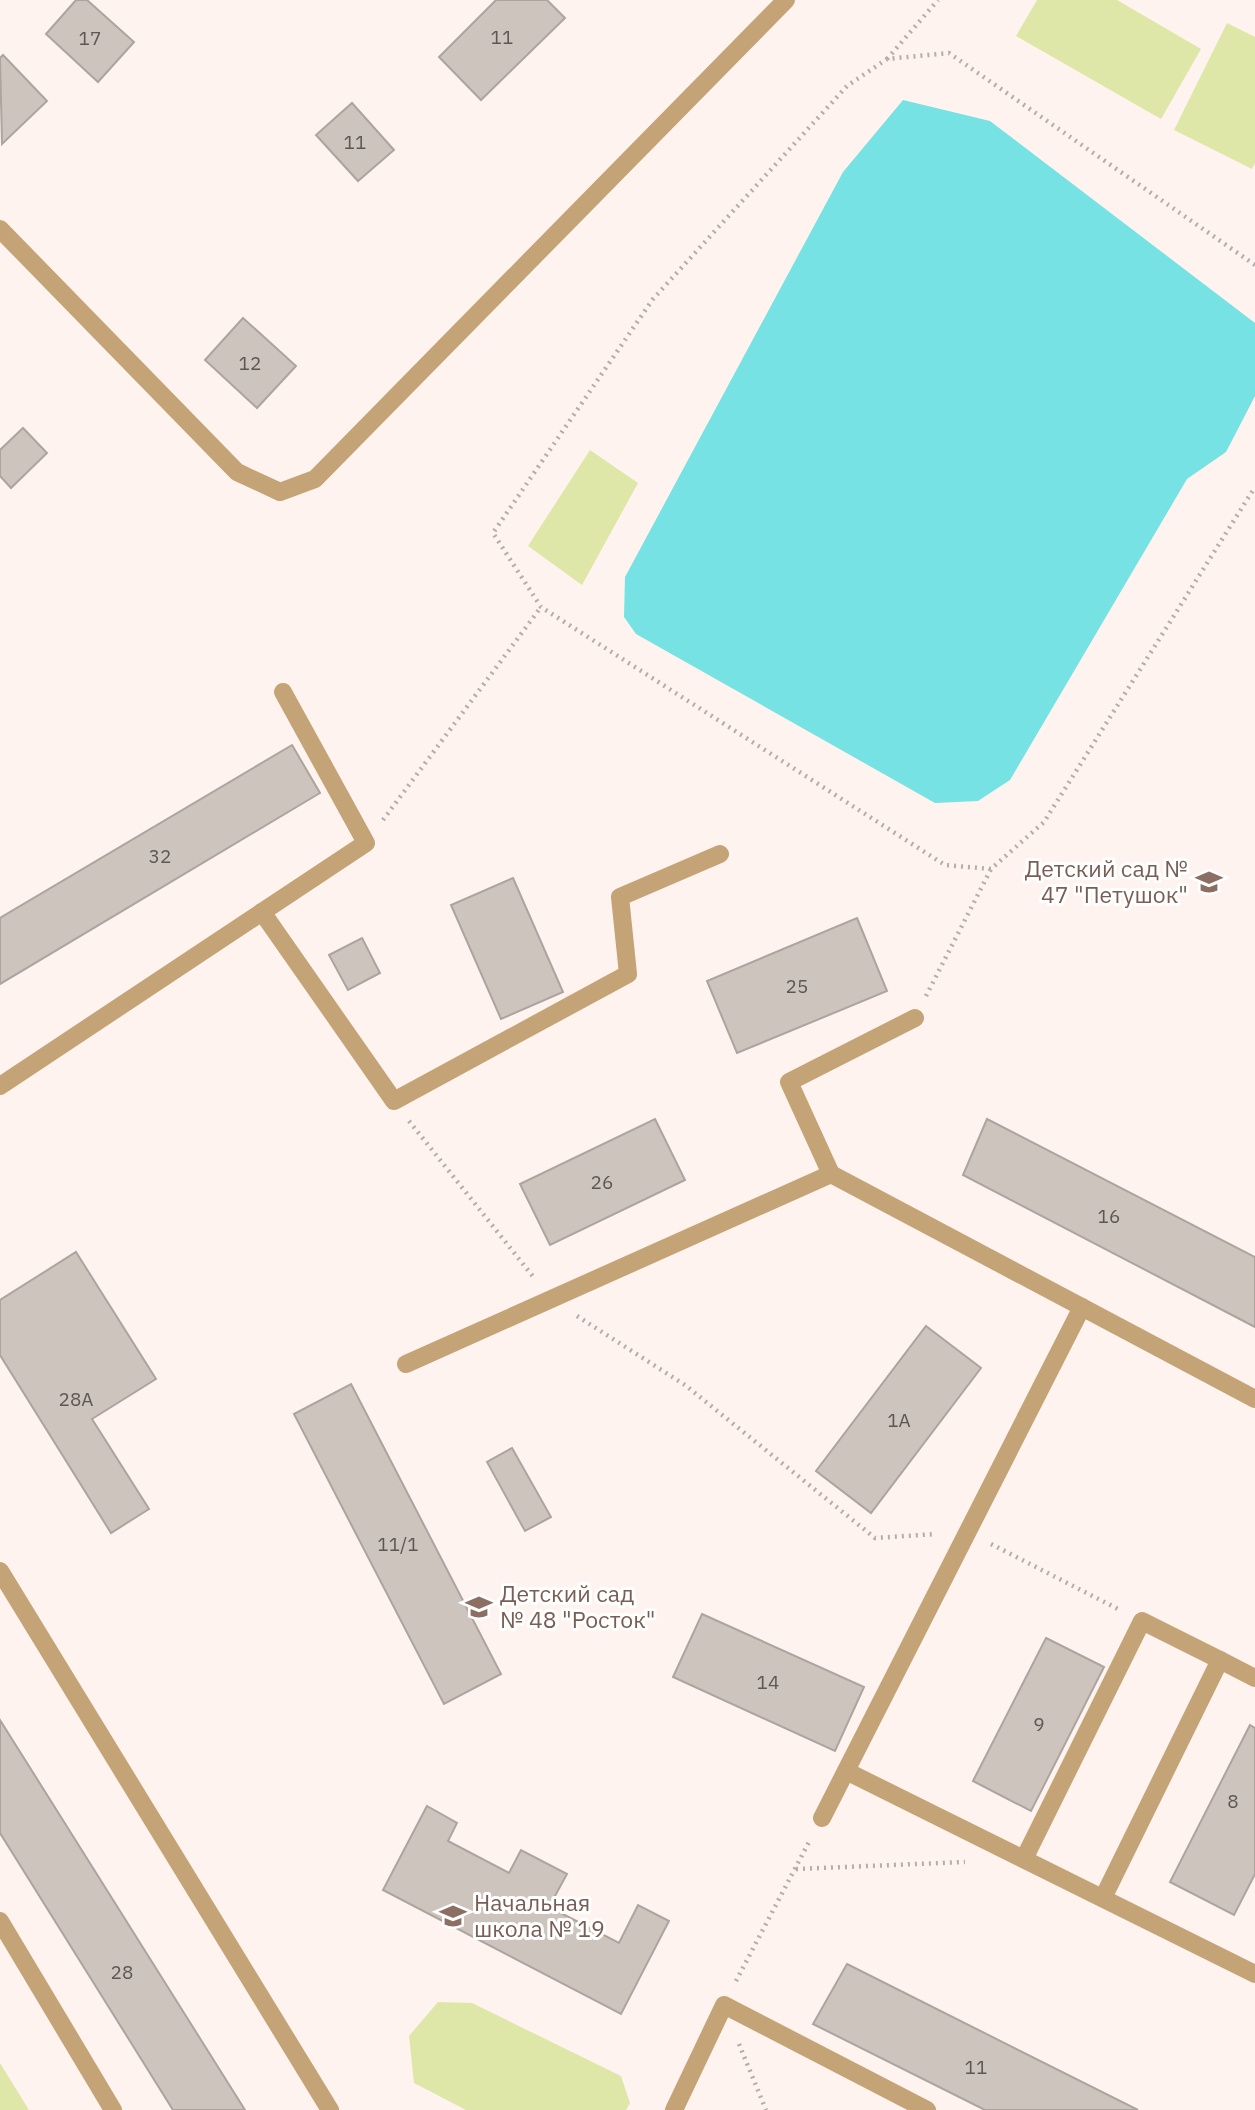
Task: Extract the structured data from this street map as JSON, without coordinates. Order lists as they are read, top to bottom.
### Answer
{
  "places": {
    "school or university": ["Детский сад № 47 \"Петушок\"", "Детский сад № 48 \"Росток\"", "Начальная школа № 19"]
  },
  "house_numbers": [
    "11",
    "17",
    "11",
    "12",
    "32",
    "25",
    "26",
    "16",
    "28А",
    "1А",
    "11/1",
    "14",
    "9",
    "8",
    "28",
    "11"
  ]
}
